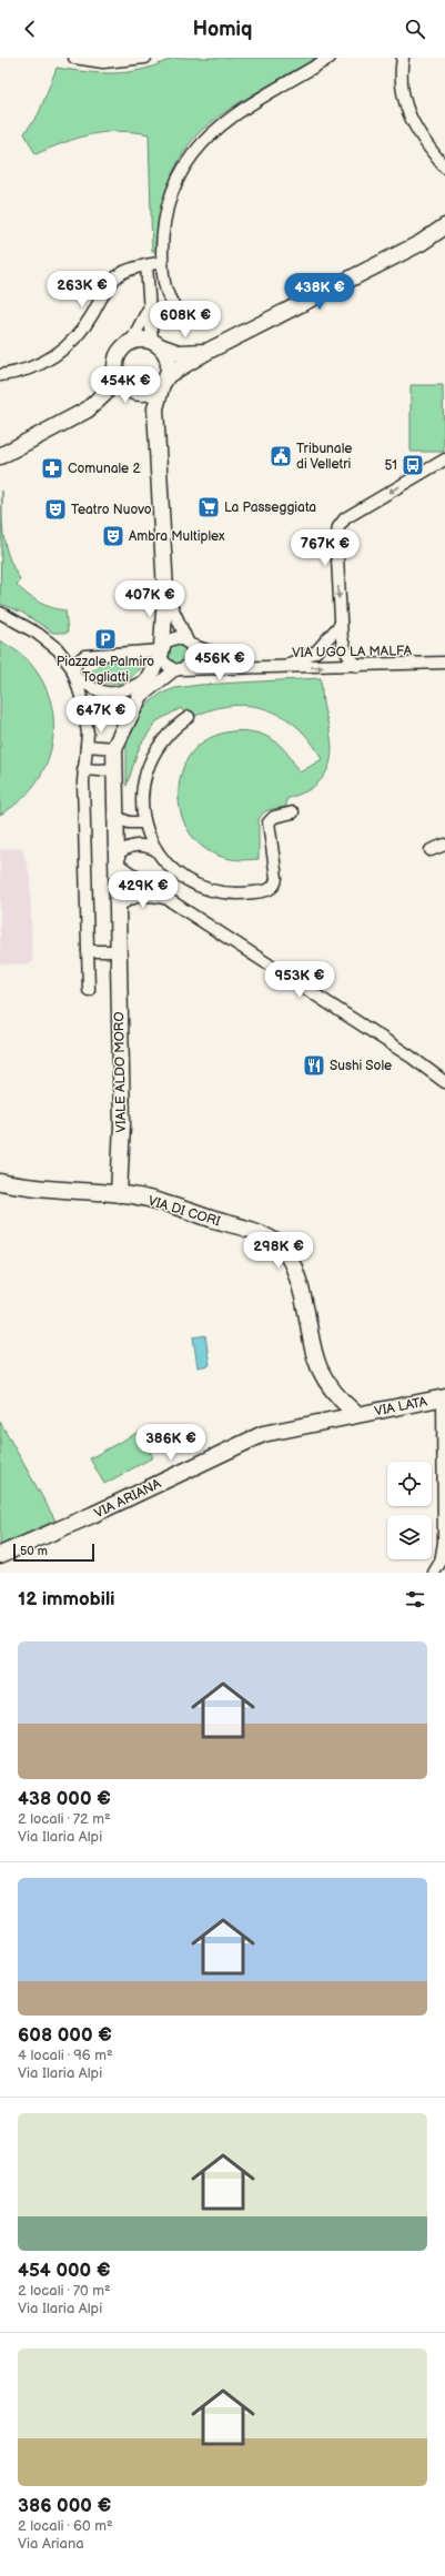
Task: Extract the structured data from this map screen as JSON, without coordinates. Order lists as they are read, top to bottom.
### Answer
{
  "streets": {
    "street": [
      "VIA UGO LA MALFA",
      "VIALE ALDO MORO",
      "VIA DI CORI",
      "VIA LATA",
      "VIA ARIANA"
    ]
  },
  "crossings": [
    ["VIALE ALDO MORO", "VIA DI CORI"],
    ["VIA DI CORI", "VIA LATA"],
    ["VIA DI CORI", "VIA ARIANA"],
    ["VIA LATA", "VIA ARIANA"]
  ],
  "places": {
    "public building": ["Tribunale di Velletri"],
    "bus stop": ["51"],
    "pharmacy": ["Comunale 2"],
    "supermarket": ["La Passeggiata"],
    "theatre": ["Teatro Nuovo", "Ambra Multiplex"],
    "parking": ["Piazzale Palmiro Togliatti"],
    "restaurant": ["Sushi Sole"]
  },
  "scale_bar": "50 m",
  "page": {
    "header": "Homiq",
    "price": [
      "263K €",
      "438K €",
      "608K €",
      "454K €",
      "767K €",
      "407K €",
      "456K €",
      "647K €",
      "429K €",
      "953K €",
      "298K €",
      "386K €"
    ],
    "scale": "50 m",
    "heading": "12 immobili",
    "list": [
      {
        "name": "438 000 €",
        "note": "2 locali · 72 m² · Via Ilaria Alpi"
      },
      {
        "name": "608 000 €",
        "note": "4 locali · 96 m² · Via Ilaria Alpi"
      },
      {
        "name": "454 000 €",
        "note": "2 locali · 70 m² · Via Ilaria Alpi"
      },
      {
        "name": "386 000 €",
        "note": "2 locali · 60 m² · Via Ariana"
      }
    ]
  }
}
